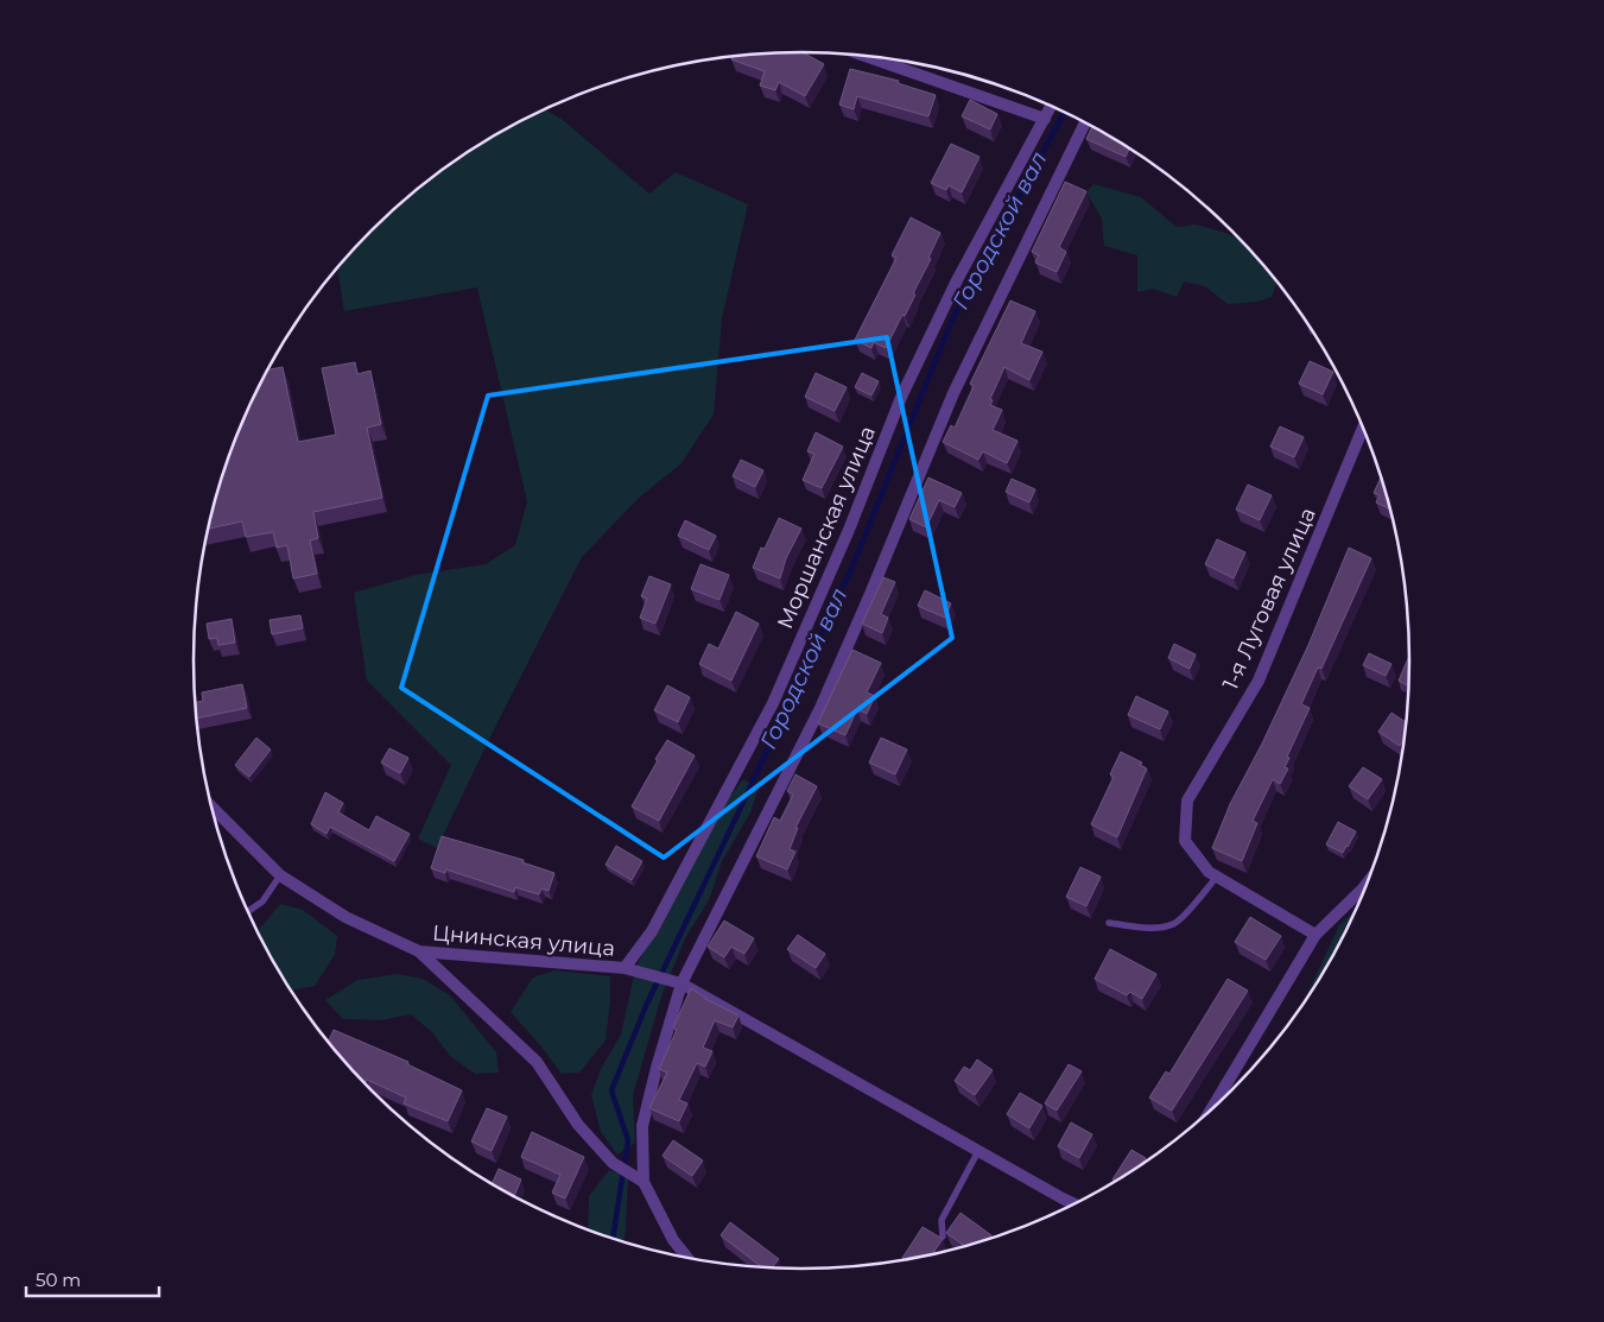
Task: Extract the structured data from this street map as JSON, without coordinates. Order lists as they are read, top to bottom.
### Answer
{
  "streets": {
    "street": ["Моршанская улица", "1-я Луговая улица", "Цнинская улица"]
  },
  "crossings": [
    ["Моршанская улица", "Цнинская улица"]
  ],
  "water": ["Городской вал"],
  "scale_bar": "50 m"
}
